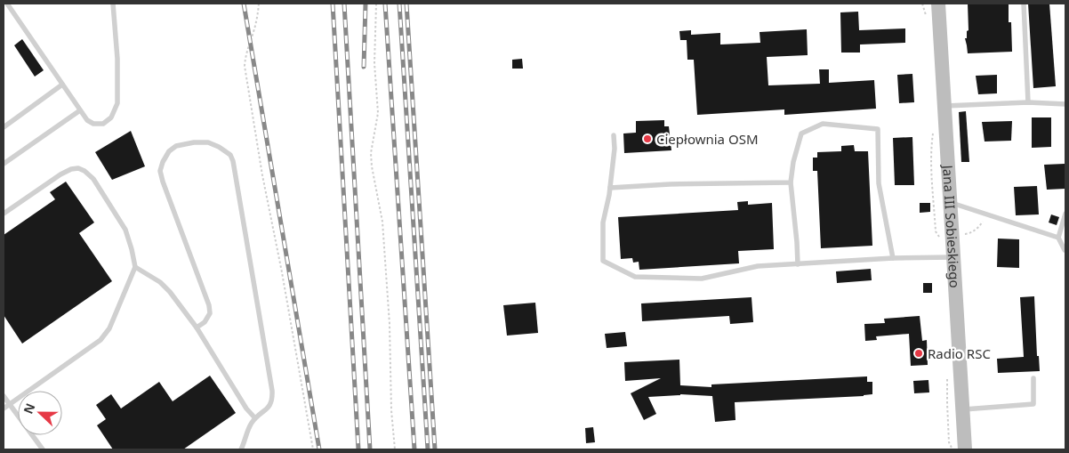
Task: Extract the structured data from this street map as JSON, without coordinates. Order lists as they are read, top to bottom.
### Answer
{
  "streets": {
    "main road": ["Jana III Sobieskiego"]
  },
  "places": ["Ciepłownia OSM", "Radio RSC"],
  "north": "left"
}
